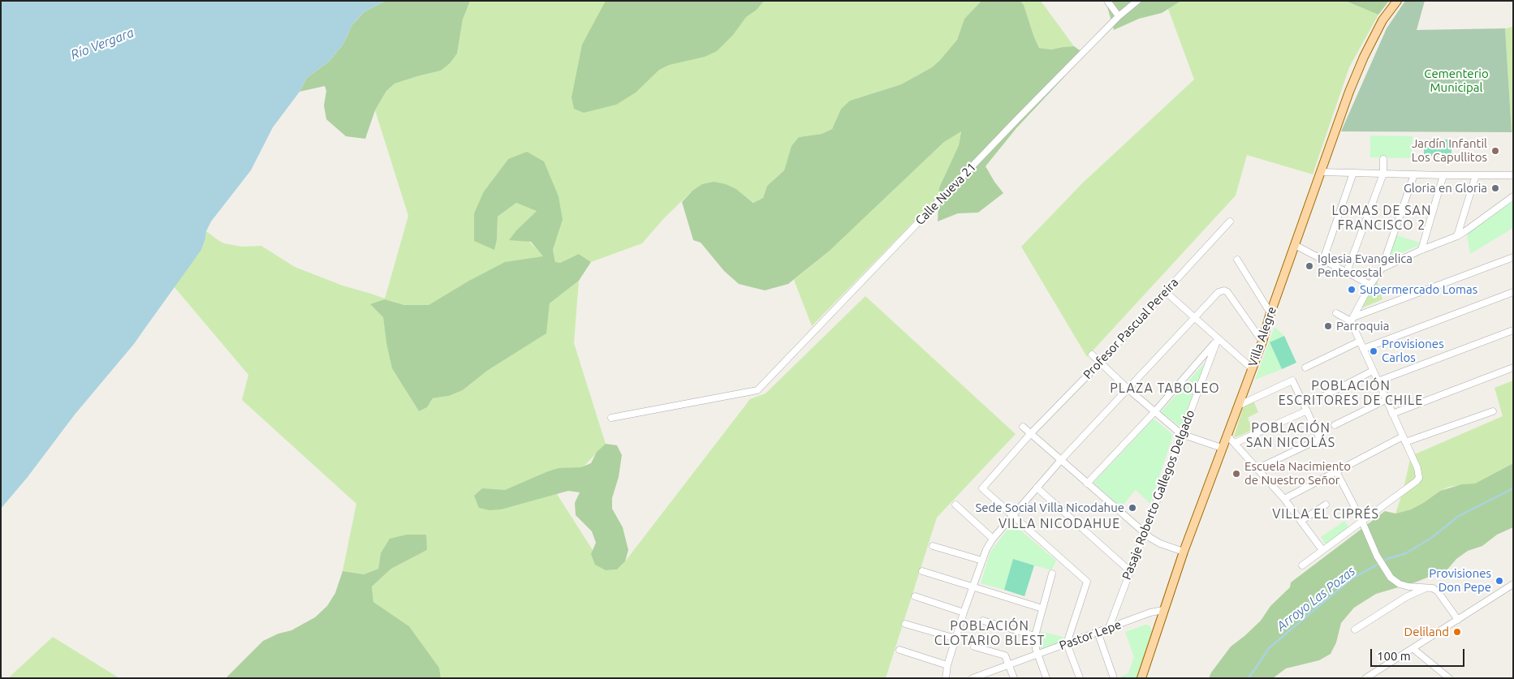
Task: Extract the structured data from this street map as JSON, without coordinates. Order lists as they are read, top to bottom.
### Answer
{
  "streets": {
    "main road": ["Villa Alegre"],
    "street": [
      "Calle Nueva 21",
      "Profesor Pascual Pereira",
      "Pasaje Roberto Gallegos Delgado",
      "Pastor Lepe"
    ]
  },
  "crossings": [
    ["Villa Alegre", "Pastor Lepe"],
    ["Pasaje Roberto Gallegos Delgado", "Pastor Lepe"]
  ],
  "districts": [
    "LOMAS DE SAN FRANCISCO 2",
    "POBLACIÓN ESCRITORES DE CHILE",
    "PLAZA TABOLEO",
    "POBLACIÓN SAN NICOLÁS",
    "VILLA EL CIPRÉS",
    "VILLA NICODAHUE",
    "POBLACIÓN CLOTARIO BLEST"
  ],
  "water": ["Río Vergara", "Arroyo Las Pozas"],
  "parks": ["Cementerio Municipal"],
  "places": [
    "Jardín Infantil Los Capullitos",
    "Gloria en Gloria",
    "Iglesia Evangelica Pentecostal",
    "Supermercado Lomas",
    "Parroquia",
    "Provisiones Carlos",
    "Escuela Nacimiento de Nuestro Señor",
    "Sede Social Villa Nicodahue",
    "Provisiones Don Pepe",
    "Deliland"
  ],
  "scale_bar": "100 m"
}
